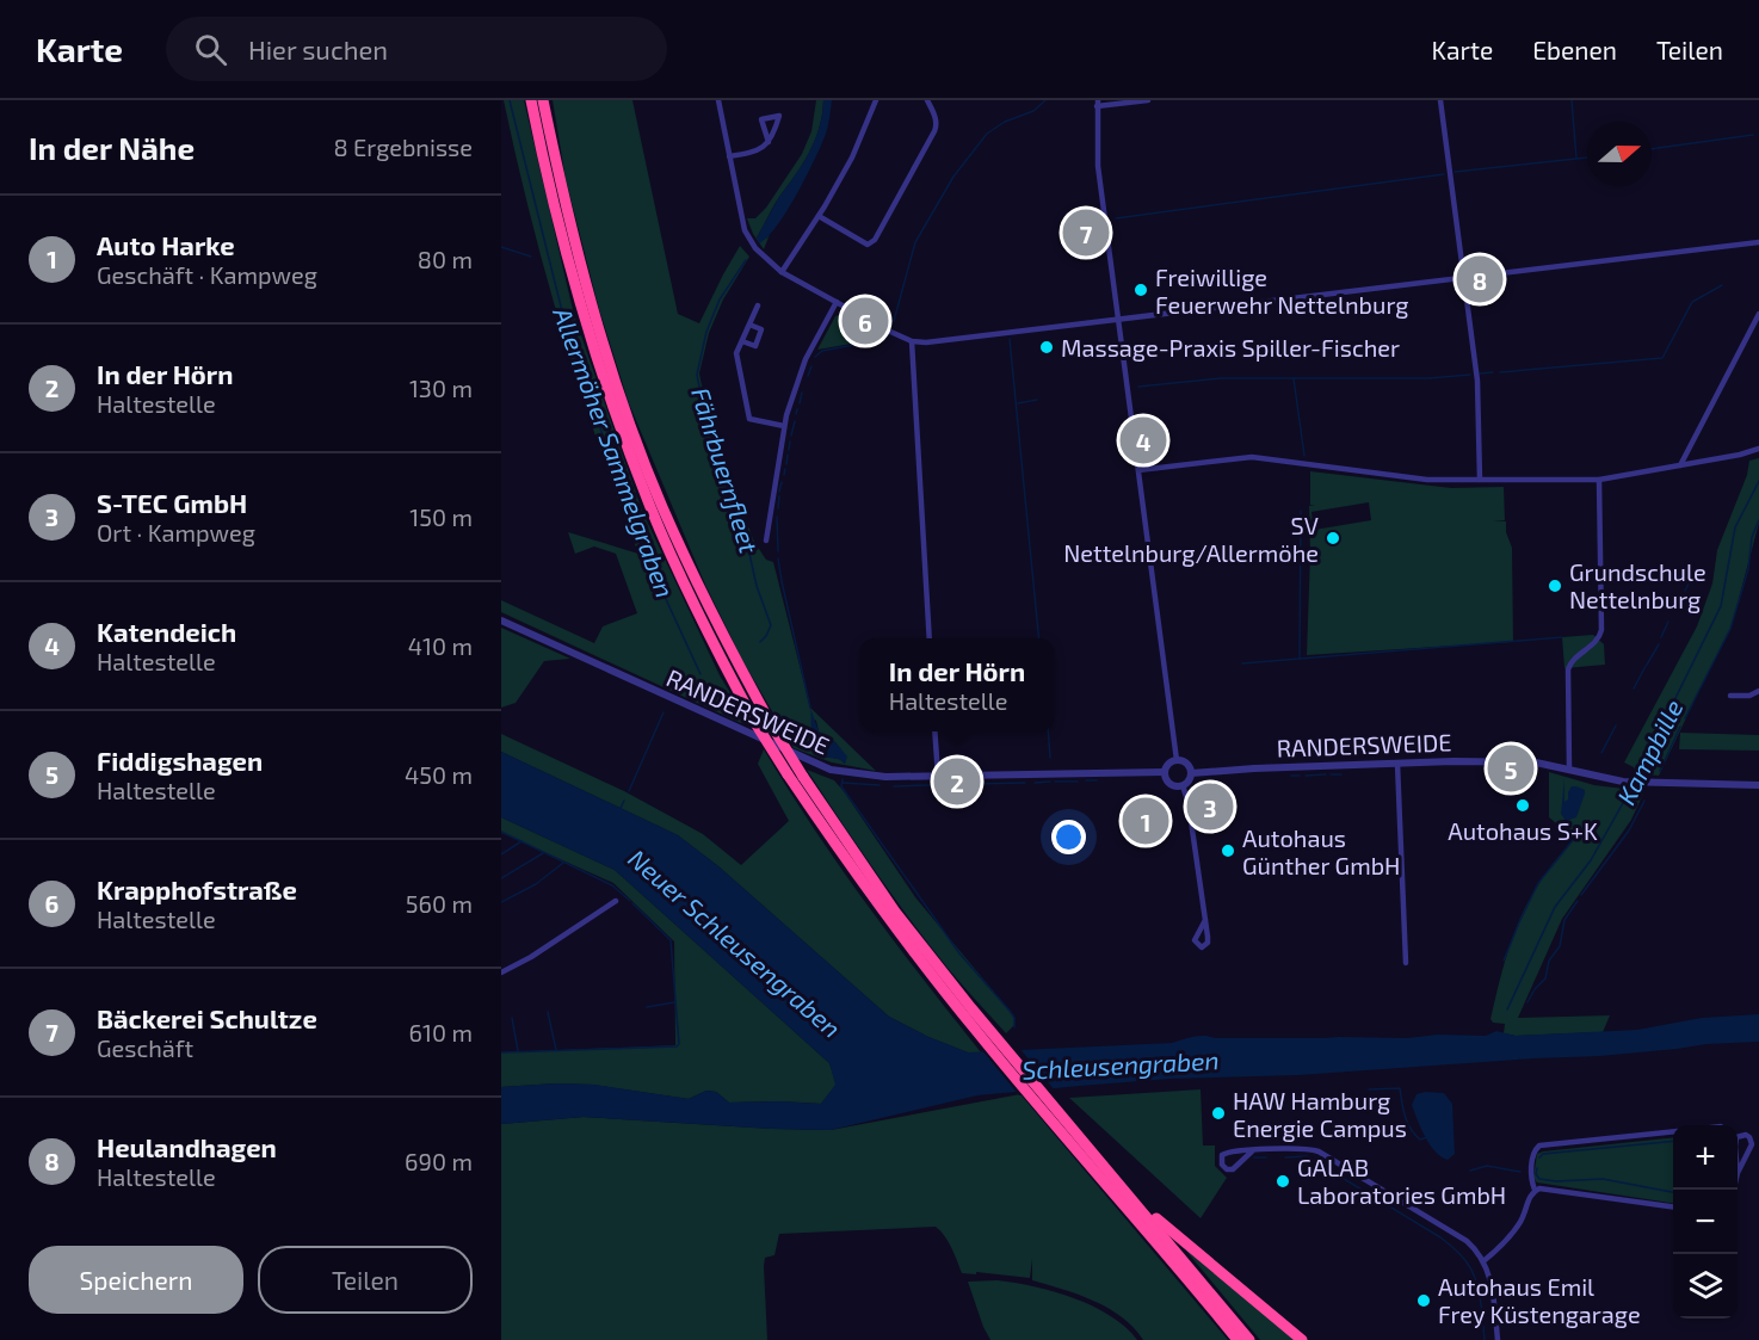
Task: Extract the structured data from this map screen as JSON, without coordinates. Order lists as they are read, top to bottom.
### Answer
{
  "streets": {
    "street": ["RANDERSWEIDE"]
  },
  "water": [
    "Allermöher Sammelgraben",
    "Fährbuernfleet",
    "Kampbille",
    "Neuer Schleusengraben",
    "Schleusengraben"
  ],
  "places": [
    "Freiwillige Feuerwehr Nettelnburg",
    "Massage-Praxis Spiller-Fischer",
    "SV Nettelnburg/Allermöhe",
    "Grundschule Nettelnburg",
    "Autohaus S+K",
    "Autohaus Günther GmbH",
    "HAW Hamburg Energie Campus",
    "GALAB Laboratories GmbH",
    "Autohaus Emil Frey Küstengarage"
  ],
  "north": "right",
  "page": {
    "header": "Karte",
    "search": "Hier suchen",
    "nav": ["Karte", "Ebenen", "Teilen"],
    "heading": ["In der Nähe", "8 Ergebnisse"],
    "list": [
      {
        "mark": "1",
        "name": "Auto Harke",
        "note": "Geschäft · Kampweg",
        "value": "80 m"
      },
      {
        "mark": "2",
        "name": "In der Hörn",
        "note": "Haltestelle",
        "value": "130 m"
      },
      {
        "mark": "3",
        "name": "S-TEC GmbH",
        "note": "Ort · Kampweg",
        "value": "150 m"
      },
      {
        "mark": "4",
        "name": "Katendeich",
        "note": "Haltestelle",
        "value": "410 m"
      },
      {
        "mark": "5",
        "name": "Fiddigshagen",
        "note": "Haltestelle",
        "value": "450 m"
      },
      {
        "mark": "6",
        "name": "Krapphofstraße",
        "note": "Haltestelle",
        "value": "560 m"
      },
      {
        "mark": "7",
        "name": "Bäckerei Schultze",
        "note": "Geschäft",
        "value": "610 m"
      },
      {
        "mark": "8",
        "name": "Heulandhagen",
        "note": "Haltestelle",
        "value": "690 m"
      }
    ],
    "pins": [
      "7",
      "8",
      "6",
      "4",
      "5",
      "2",
      "3",
      "1"
    ],
    "popup": ["In der Hörn", "Haltestelle"],
    "map_buttons": ["+", "−"],
    "buttons": ["Speichern", "Teilen"]
  }
}
